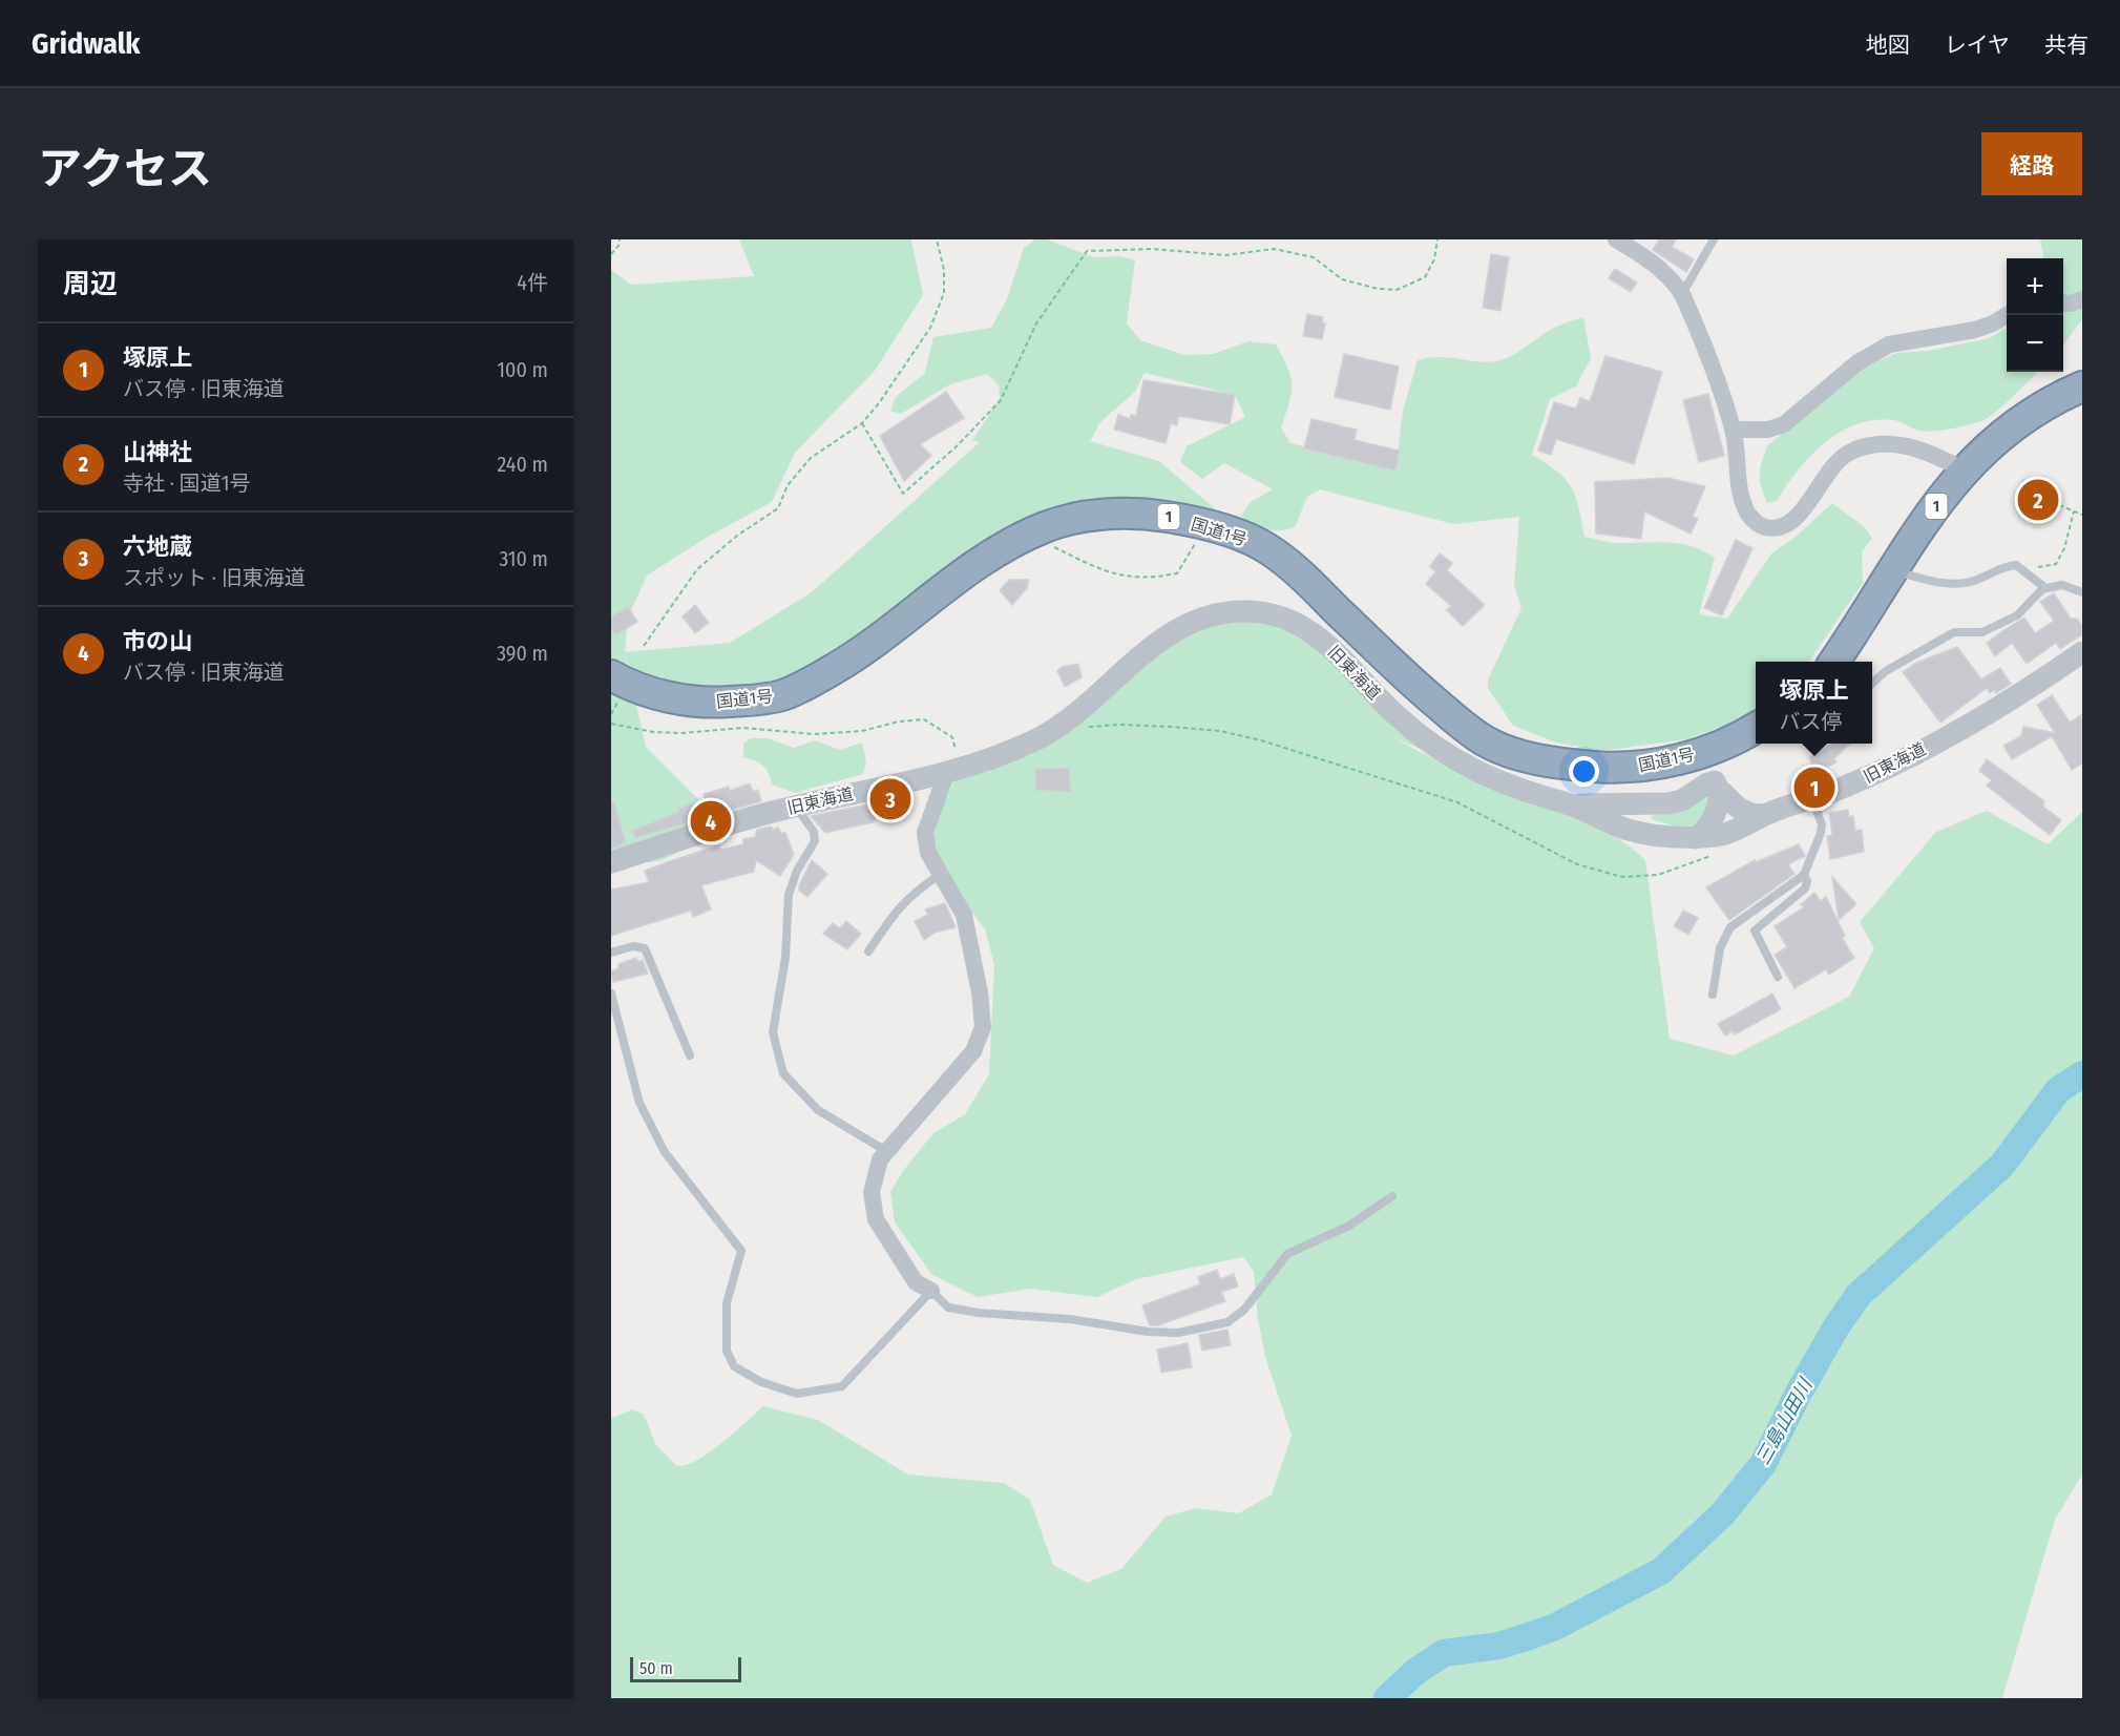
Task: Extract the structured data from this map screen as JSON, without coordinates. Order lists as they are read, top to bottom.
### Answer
{
  "streets": {
    "highway": ["1", "国道1号"],
    "street": ["旧東海道"]
  },
  "water": ["三島山田川"],
  "scale_bar": "50 m",
  "page": {
    "header": "Gridwalk",
    "nav": ["地図", "レイヤ", "共有"],
    "title": "アクセス",
    "buttons": "経路",
    "heading": ["周辺", "4件"],
    "map_buttons": ["+", "−"],
    "list": [
      {
        "mark": "1",
        "name": "塚原上",
        "note": "バス停 · 旧東海道",
        "value": "100 m"
      },
      {
        "mark": "2",
        "name": "山神社",
        "note": "寺社 · 国道1号",
        "value": "240 m"
      },
      {
        "mark": "3",
        "name": "六地蔵",
        "note": "スポット · 旧東海道",
        "value": "310 m"
      },
      {
        "mark": "4",
        "name": "市の山",
        "note": "バス停 · 旧東海道",
        "value": "390 m"
      }
    ],
    "pins": [
      "2",
      "1",
      "3",
      "4"
    ],
    "popup": ["塚原上", "バス停"],
    "scale": "50 m"
  }
}
